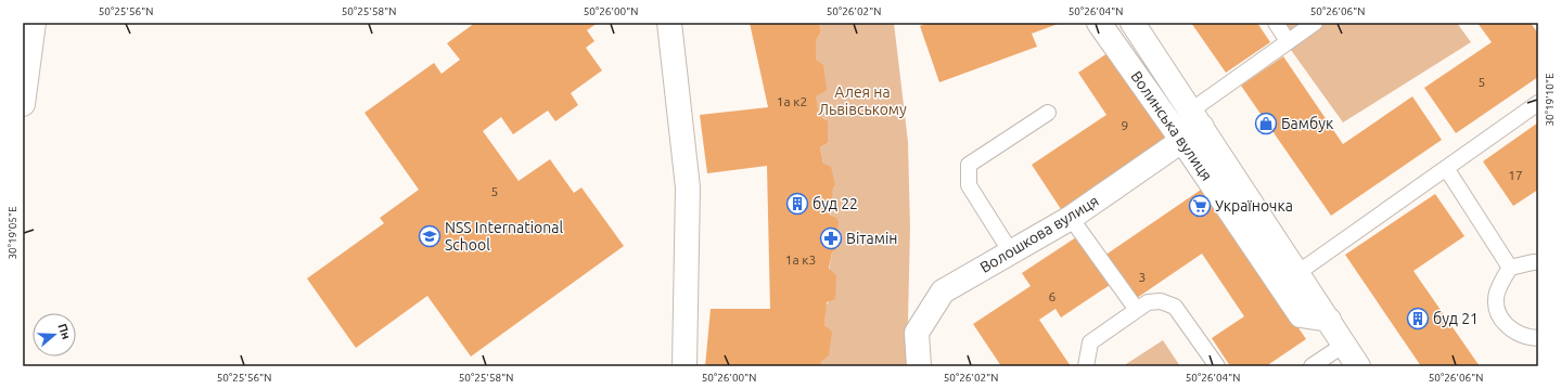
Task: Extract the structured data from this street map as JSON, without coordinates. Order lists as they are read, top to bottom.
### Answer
{
  "streets": {
    "street": ["Волинська вулиця", "Волошкова вулиця"]
  },
  "crossings": [
    ["Волинська вулиця", "Волошкова вулиця"]
  ],
  "parks": ["Алея на Львівському"],
  "places": {
    "shop": ["Бамбук"],
    "building": ["буд 22", "буд 21"],
    "supermarket": ["Україночка"],
    "school or university": ["NSS International School"],
    "pharmacy": ["Вітамін"]
  },
  "house_numbers": [
    "5",
    "1а к2",
    "9",
    "17",
    "5",
    "1а к3",
    "3",
    "6"
  ],
  "north": "right",
  "coordinates": [
    "50°25'56\"N",
    "50°25'58\"N",
    "50°26'00\"N",
    "50°26'02\"N",
    "50°26'04\"N",
    "50°26'06\"N",
    "30°19'10\"E",
    "30°19'05\"E"
  ]
}
